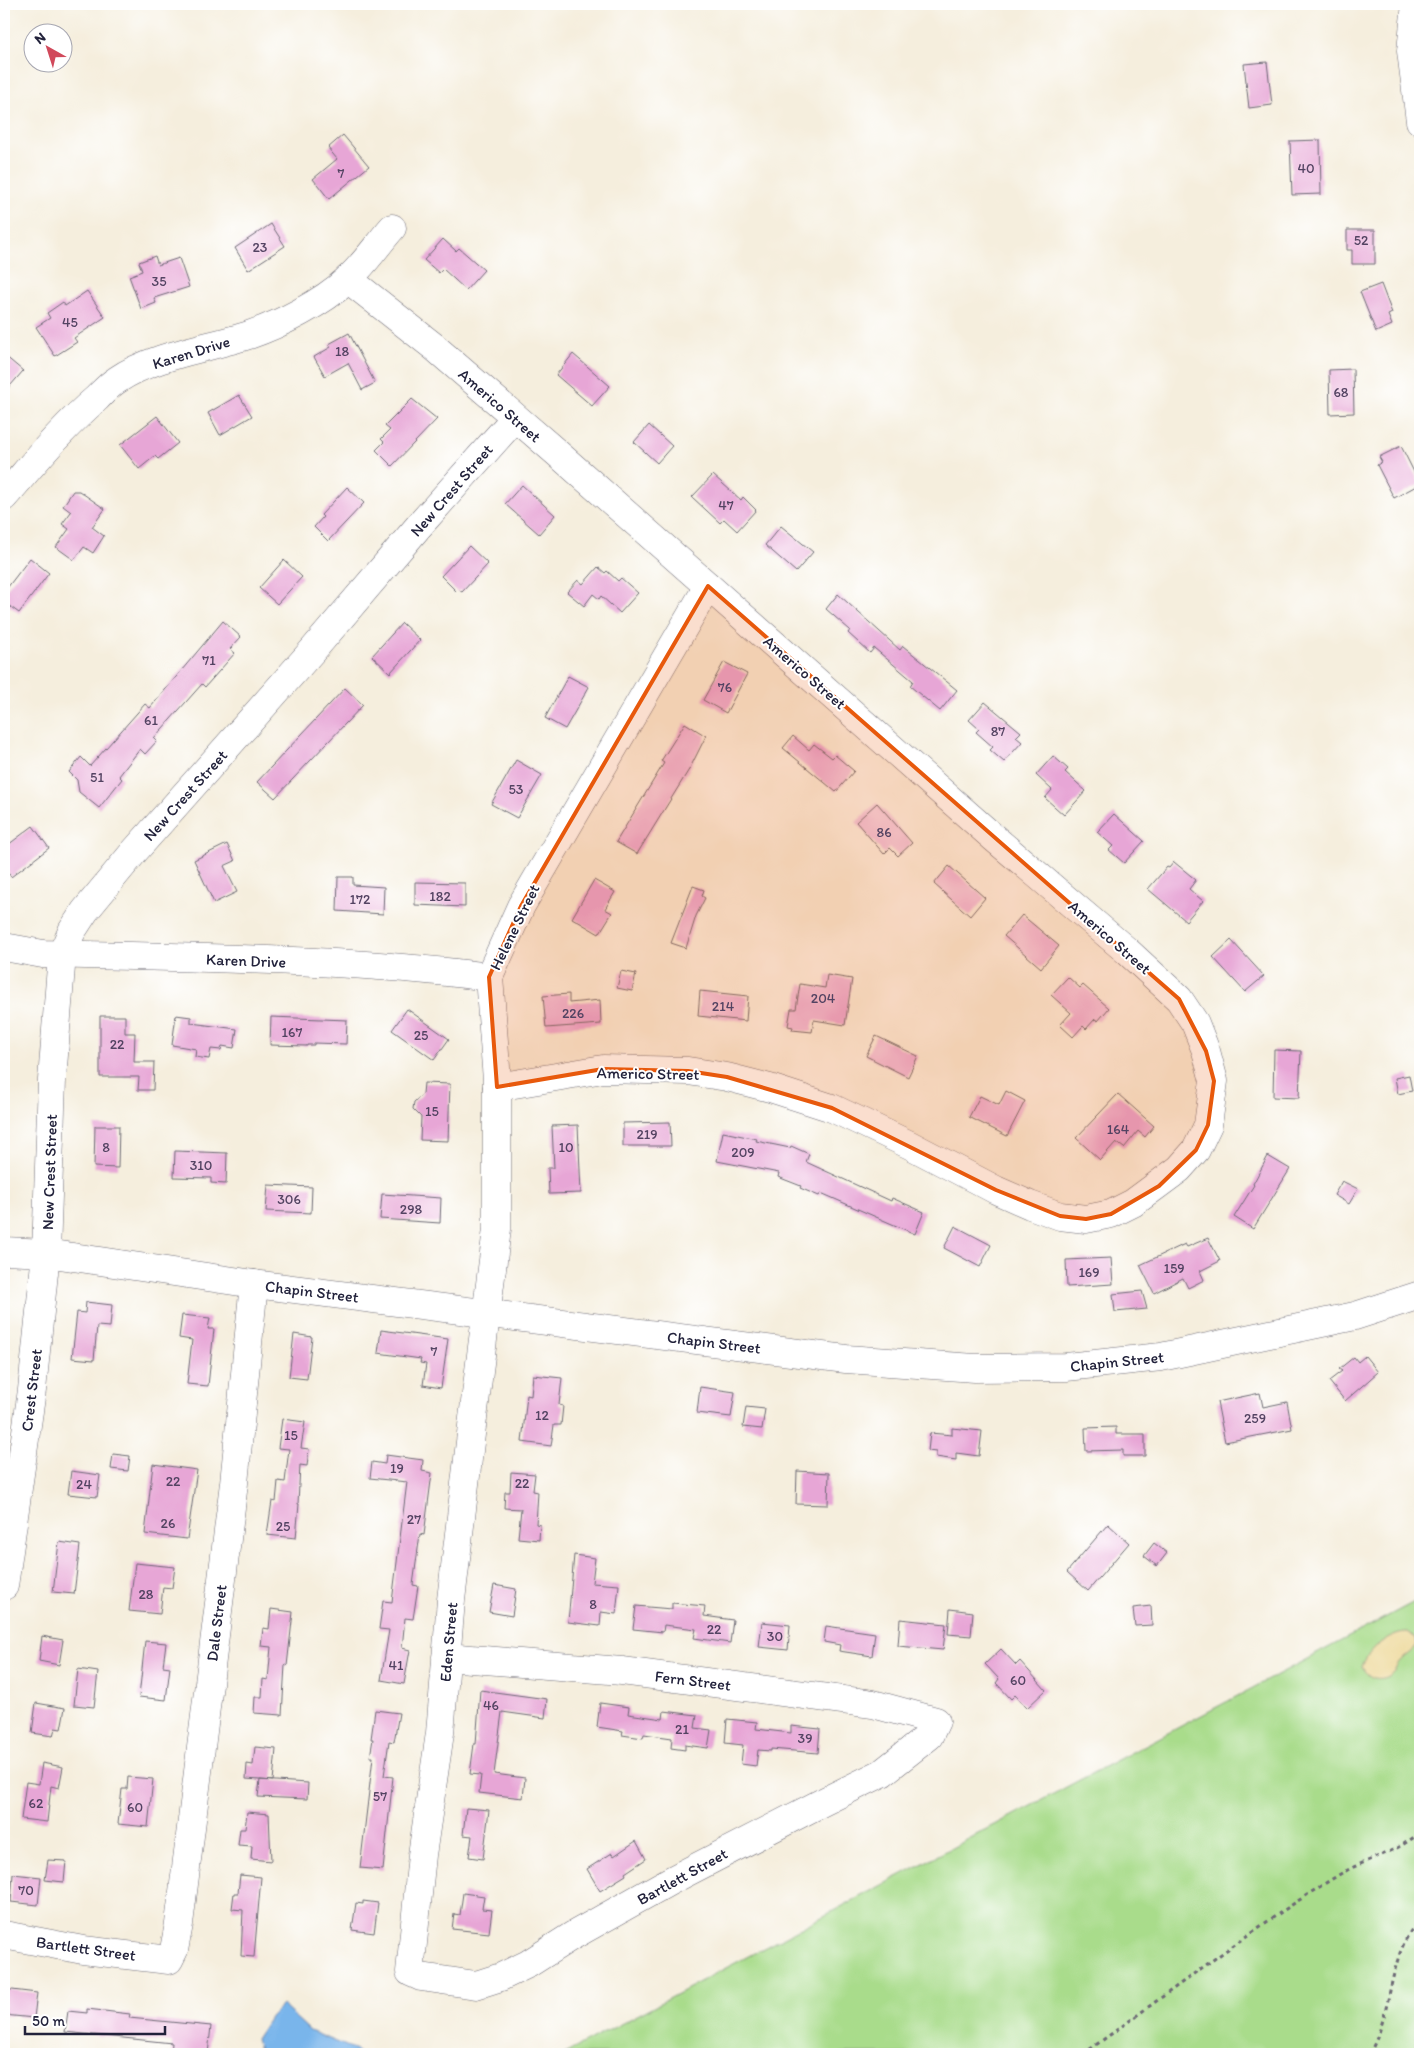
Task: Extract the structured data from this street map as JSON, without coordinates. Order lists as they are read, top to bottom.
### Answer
{
  "streets": {
    "street": [
      "Karen Drive",
      "Americo Street",
      "New Crest Street",
      "Helene Street",
      "Chapin Street",
      "Crest Street",
      "Dale Street",
      "Eden Street",
      "Fern Street",
      "Bartlett Street"
    ]
  },
  "crossings": [
    ["Karen Drive", "Americo Street"],
    ["Karen Drive", "New Crest Street"],
    ["Karen Drive", "Helene Street"],
    ["Americo Street", "New Crest Street"],
    ["Americo Street", "Helene Street"],
    ["New Crest Street", "Chapin Street"],
    ["New Crest Street", "Crest Street"],
    ["Helene Street", "Chapin Street"],
    ["Helene Street", "Eden Street"],
    ["Chapin Street", "Crest Street"],
    ["Chapin Street", "Dale Street"],
    ["Chapin Street", "Eden Street"],
    ["Dale Street", "Bartlett Street"],
    ["Eden Street", "Fern Street"],
    ["Eden Street", "Bartlett Street"],
    ["Fern Street", "Bartlett Street"]
  ],
  "house_numbers": [
    "40",
    "7",
    "52",
    "23",
    "35",
    "45",
    "18",
    "68",
    "47",
    "71",
    "76",
    "61",
    "87",
    "51",
    "53",
    "86",
    "182",
    "172",
    "204",
    "214",
    "226",
    "167",
    "25",
    "22",
    "15",
    "164",
    "219",
    "8",
    "10",
    "209",
    "310",
    "306",
    "298",
    "159",
    "169",
    "7",
    "12",
    "259",
    "15",
    "19",
    "22",
    "22",
    "24",
    "27",
    "26",
    "25",
    "28",
    "8",
    "22",
    "30",
    "41",
    "60",
    "46",
    "21",
    "39",
    "57",
    "62",
    "60",
    "70"
  ],
  "scale_bar": "50 m",
  "north": "top left"
}
